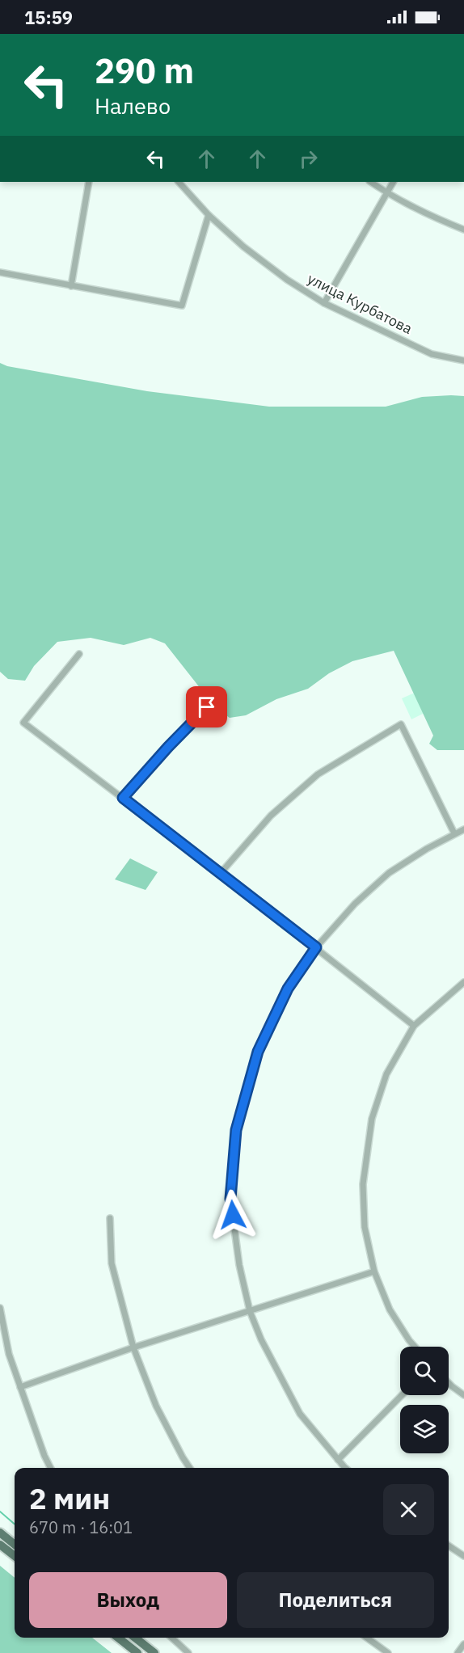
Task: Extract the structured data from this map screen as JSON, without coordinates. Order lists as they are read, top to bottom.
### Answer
{
  "streets": {
    "street": ["улица Курбатова"]
  },
  "page": {
    "status": "15:59",
    "turn": ["290 m", "Налево"],
    "heading": ["2 мин", "670 m · 16:01"],
    "buttons": ["Выход", "Поделиться"]
  }
}
